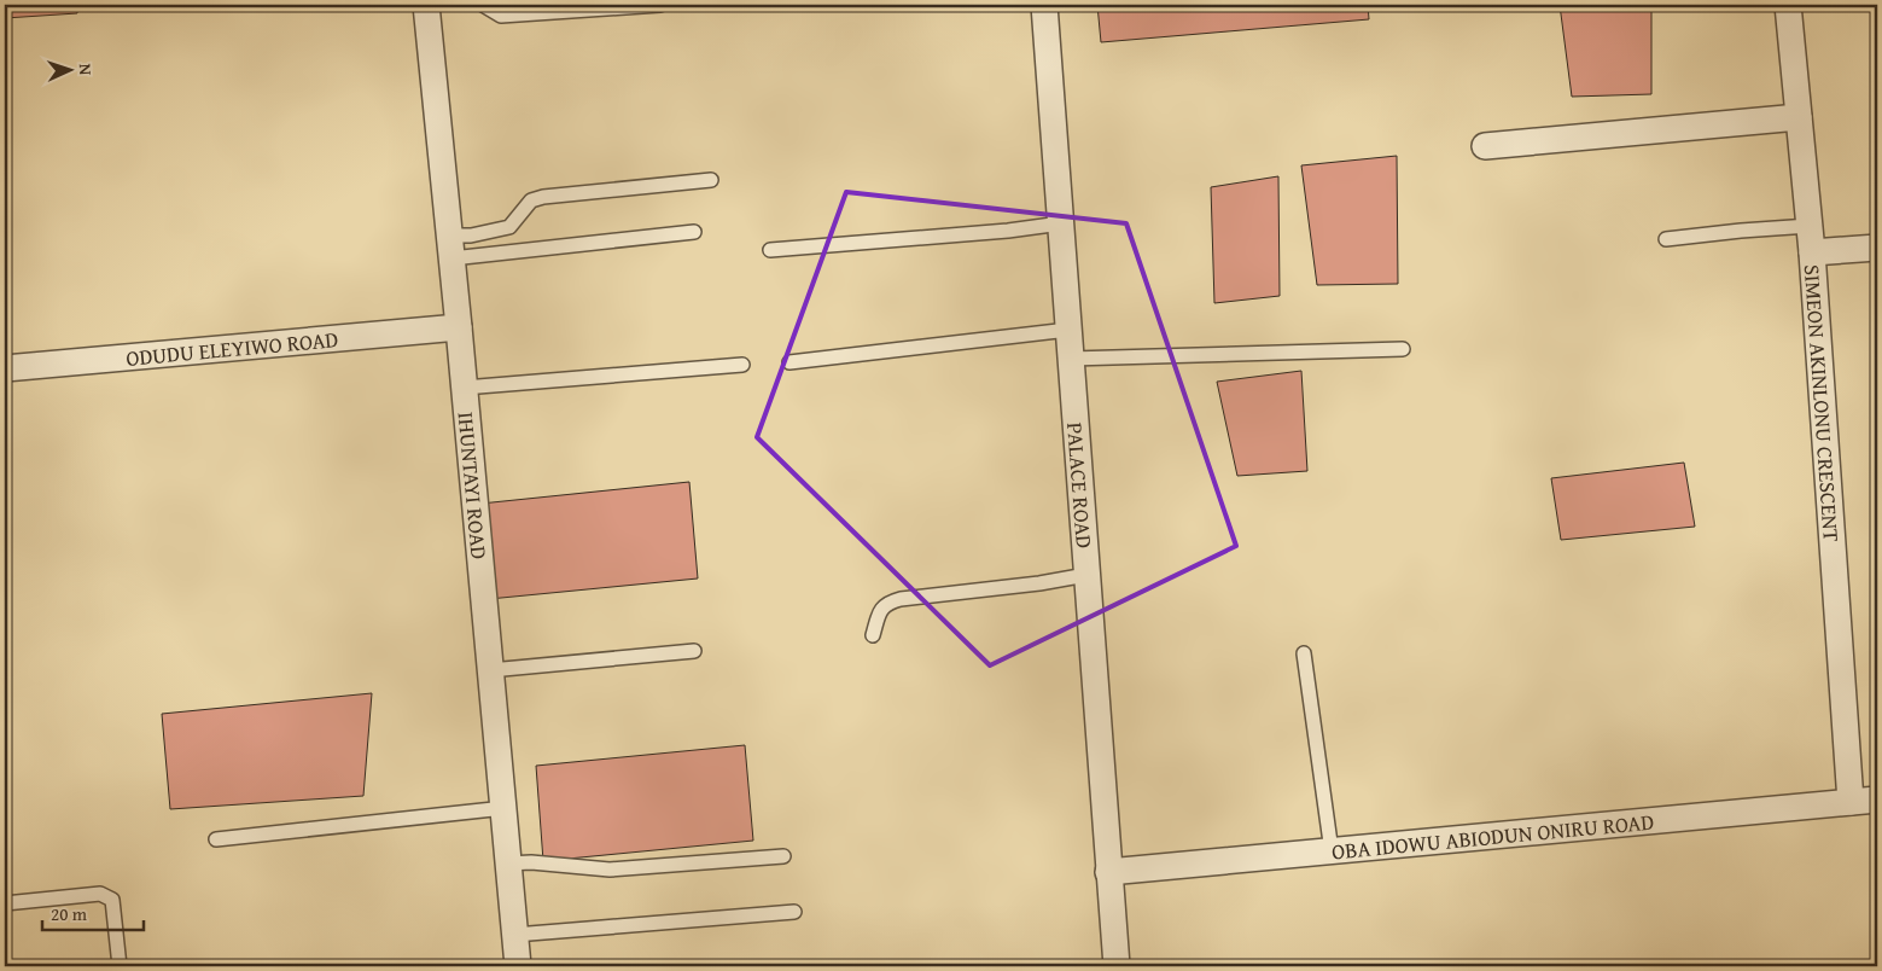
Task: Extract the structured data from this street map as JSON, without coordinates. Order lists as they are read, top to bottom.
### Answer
{
  "streets": {
    "street": [
      "ODUDU ELEYIWO ROAD",
      "SIMEON AKINLONU CRESCENT",
      "IHUNTAYI ROAD",
      "PALACE ROAD",
      "OBA IDOWU ABIODUN ONIRU ROAD"
    ]
  },
  "crossings": [
    ["ODUDU ELEYIWO ROAD", "IHUNTAYI ROAD"],
    ["SIMEON AKINLONU CRESCENT", "OBA IDOWU ABIODUN ONIRU ROAD"],
    ["PALACE ROAD", "OBA IDOWU ABIODUN ONIRU ROAD"]
  ],
  "scale_bar": "20 m",
  "north": "right"
}
